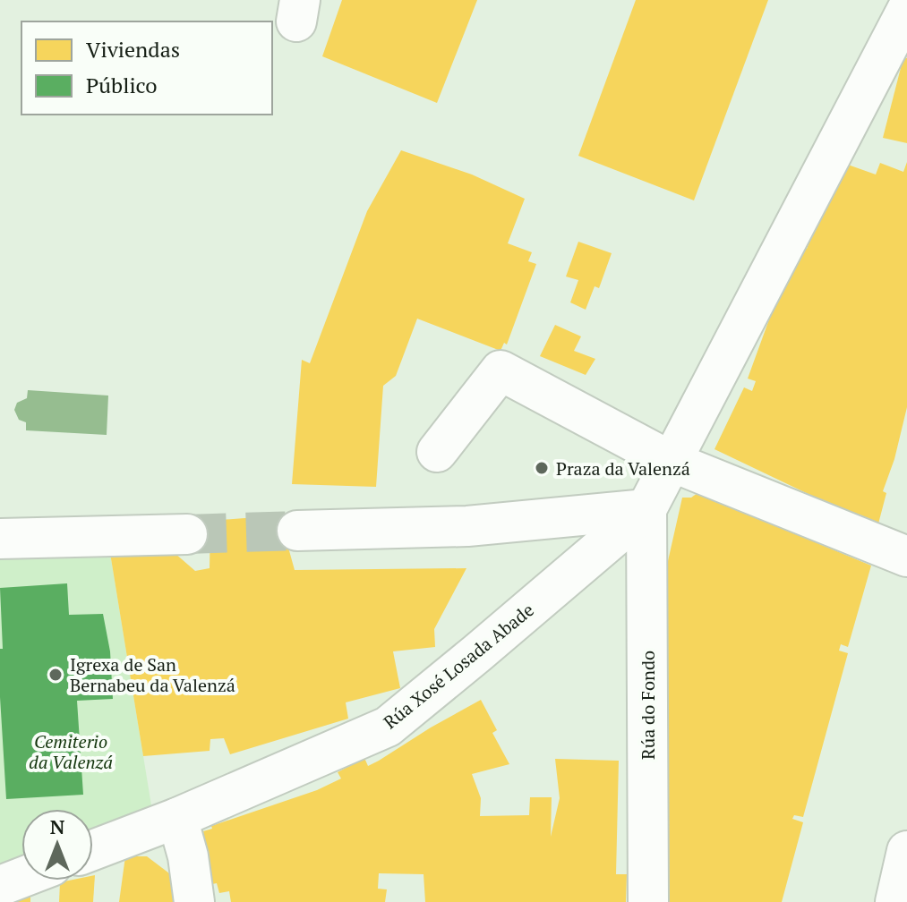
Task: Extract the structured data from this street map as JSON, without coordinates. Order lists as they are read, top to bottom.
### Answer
{
  "streets": {
    "street": ["Rúa Xosé Losada Abade", "Rúa do Fondo"]
  },
  "crossings": [
    ["Rúa Xosé Losada Abade", "Rúa do Fondo"]
  ],
  "parks": ["Cemiterio da Valenzá"],
  "places": ["Praza da Valenzá", "Igrexa de San Bernabeu da Valenzá"],
  "legend": ["Viviendas", "Público"],
  "north": "top"
}
